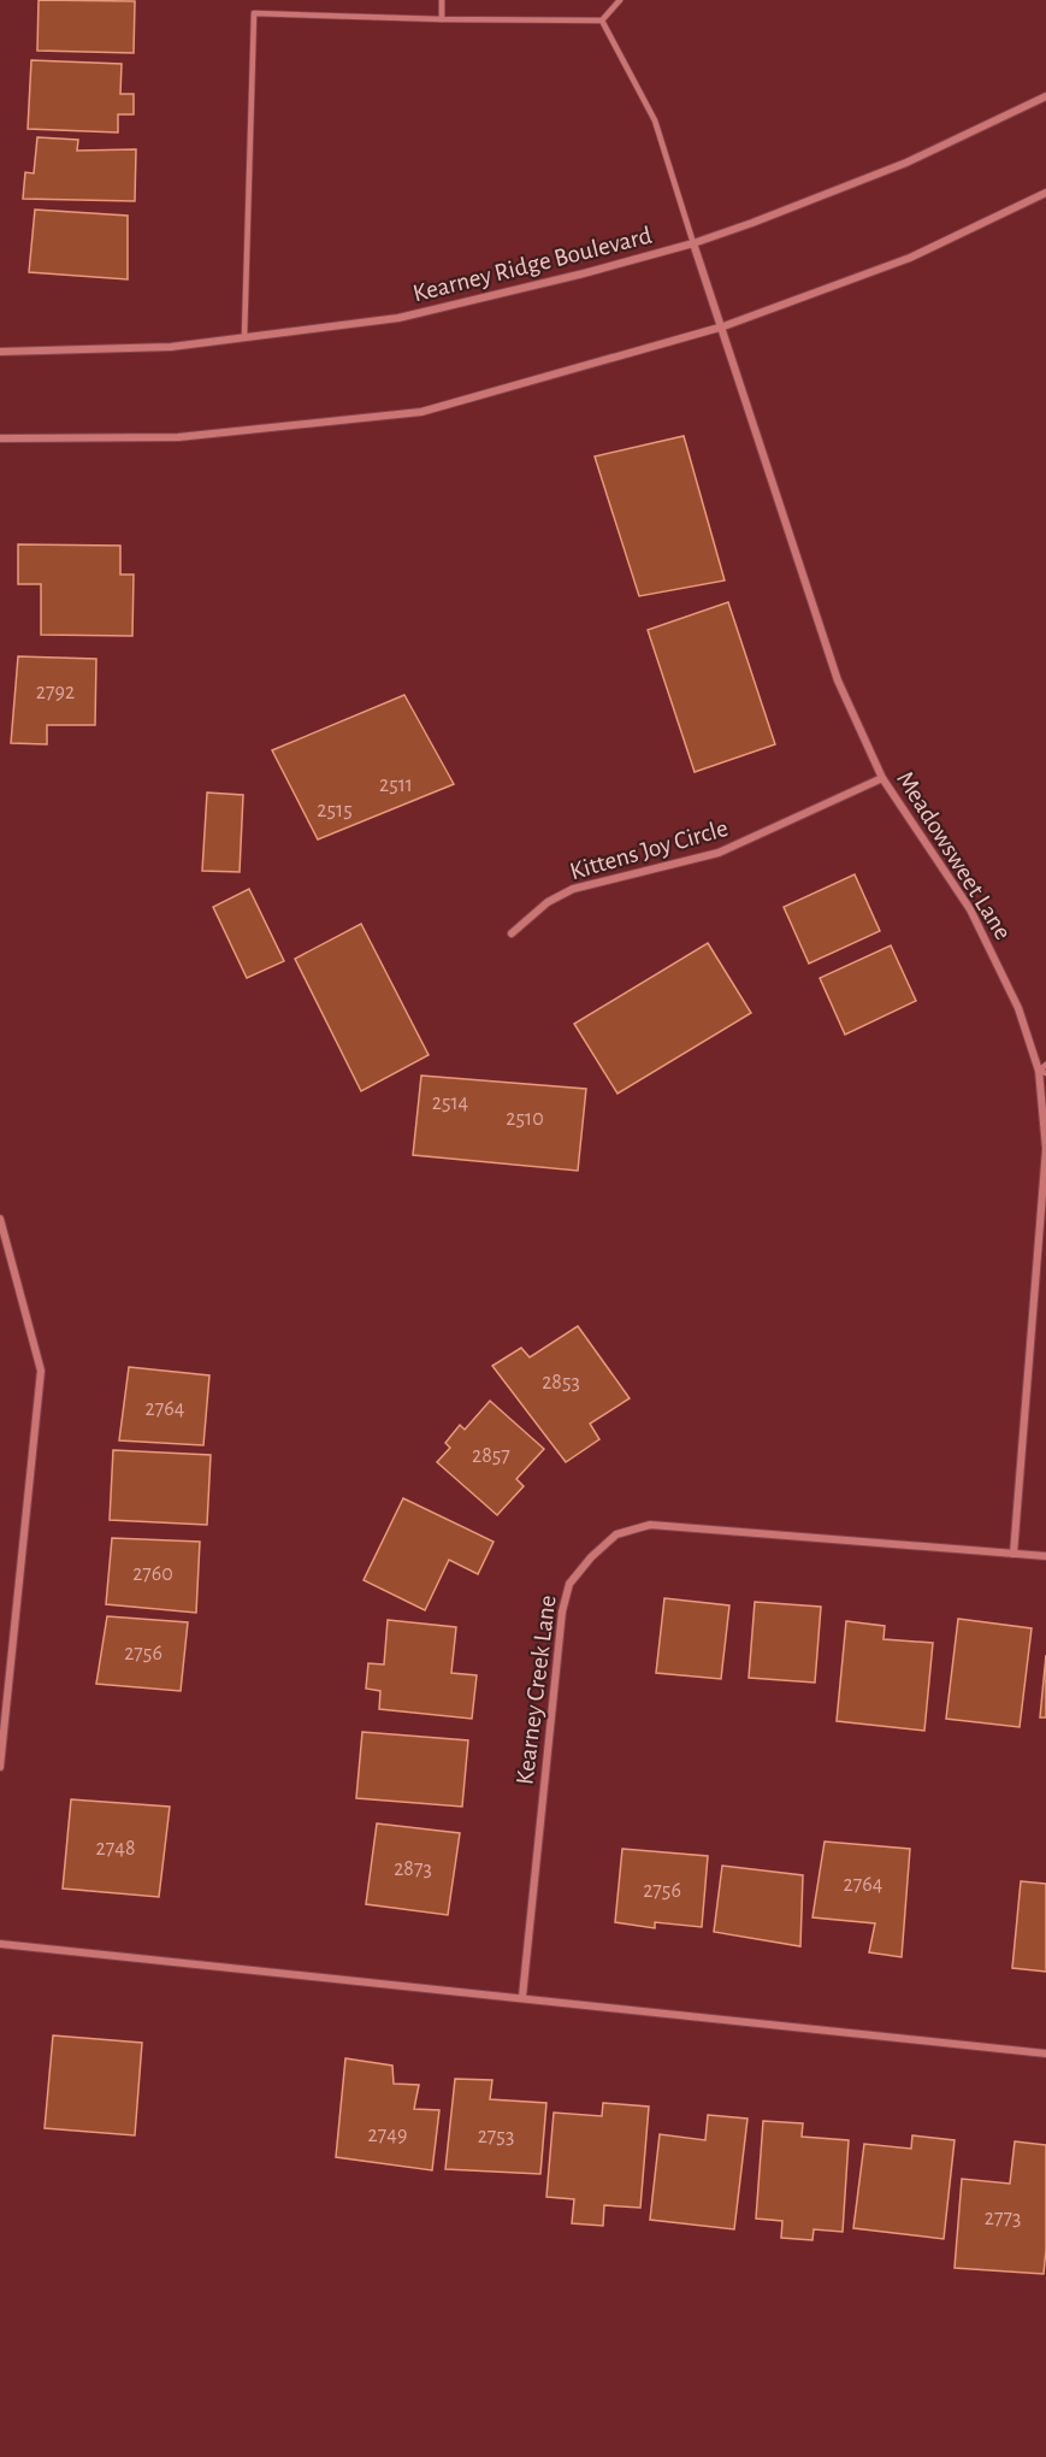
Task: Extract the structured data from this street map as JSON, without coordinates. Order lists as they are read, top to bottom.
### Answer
{
  "streets": {
    "street": [
      "Kearney Ridge Boulevard",
      "Kittens Joy Circle",
      "Meadowsweet Lane",
      "Kearney Creek Lane"
    ]
  },
  "crossings": [
    ["Kearney Ridge Boulevard", "Meadowsweet Lane"],
    ["Kittens Joy Circle", "Meadowsweet Lane"],
    ["Meadowsweet Lane", "Kearney Creek Lane"]
  ],
  "house_numbers": [
    "2792",
    "2511",
    "2515",
    "2514",
    "2510",
    "2853",
    "2764",
    "2857",
    "2760",
    "2756",
    "2748",
    "2873",
    "2764",
    "2756",
    "2749",
    "2753",
    "2773"
  ]
}
